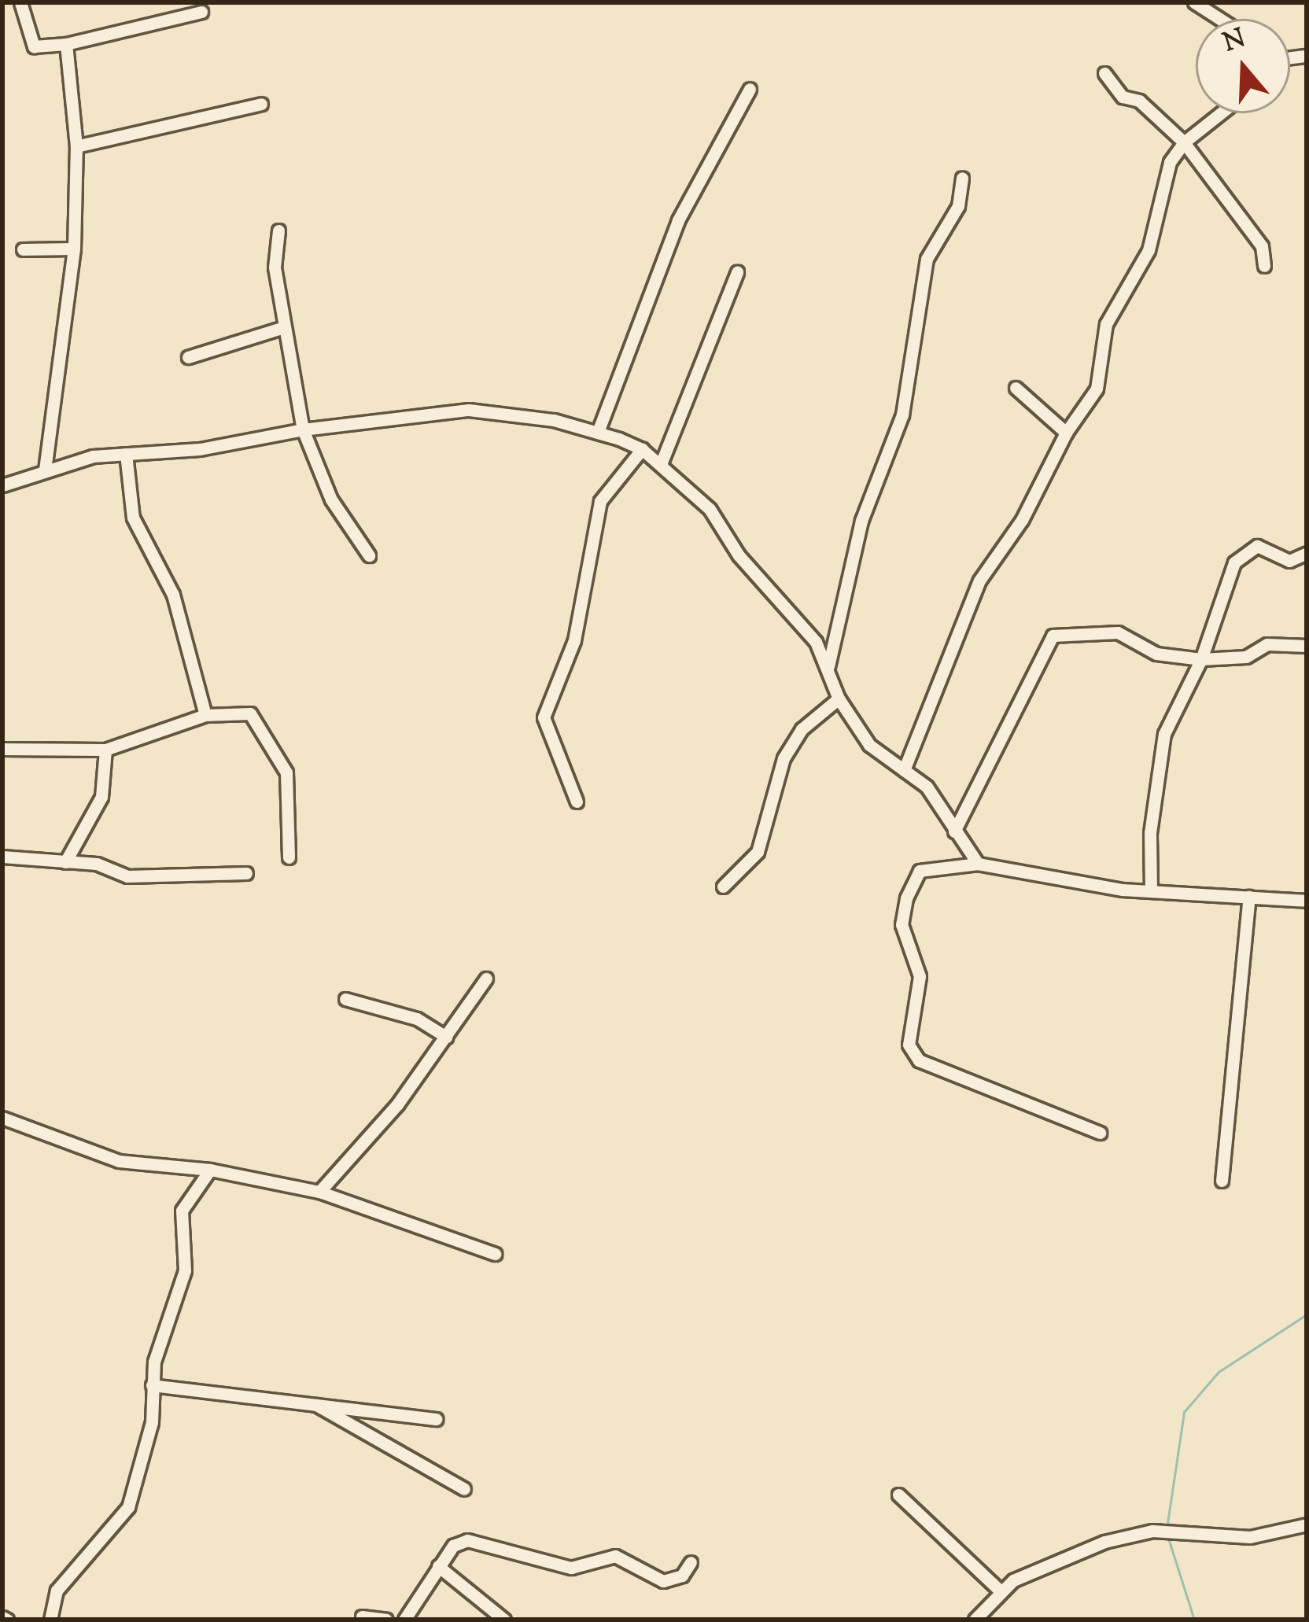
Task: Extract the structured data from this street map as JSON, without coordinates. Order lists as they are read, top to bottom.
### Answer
{
  "north": "top"
}
